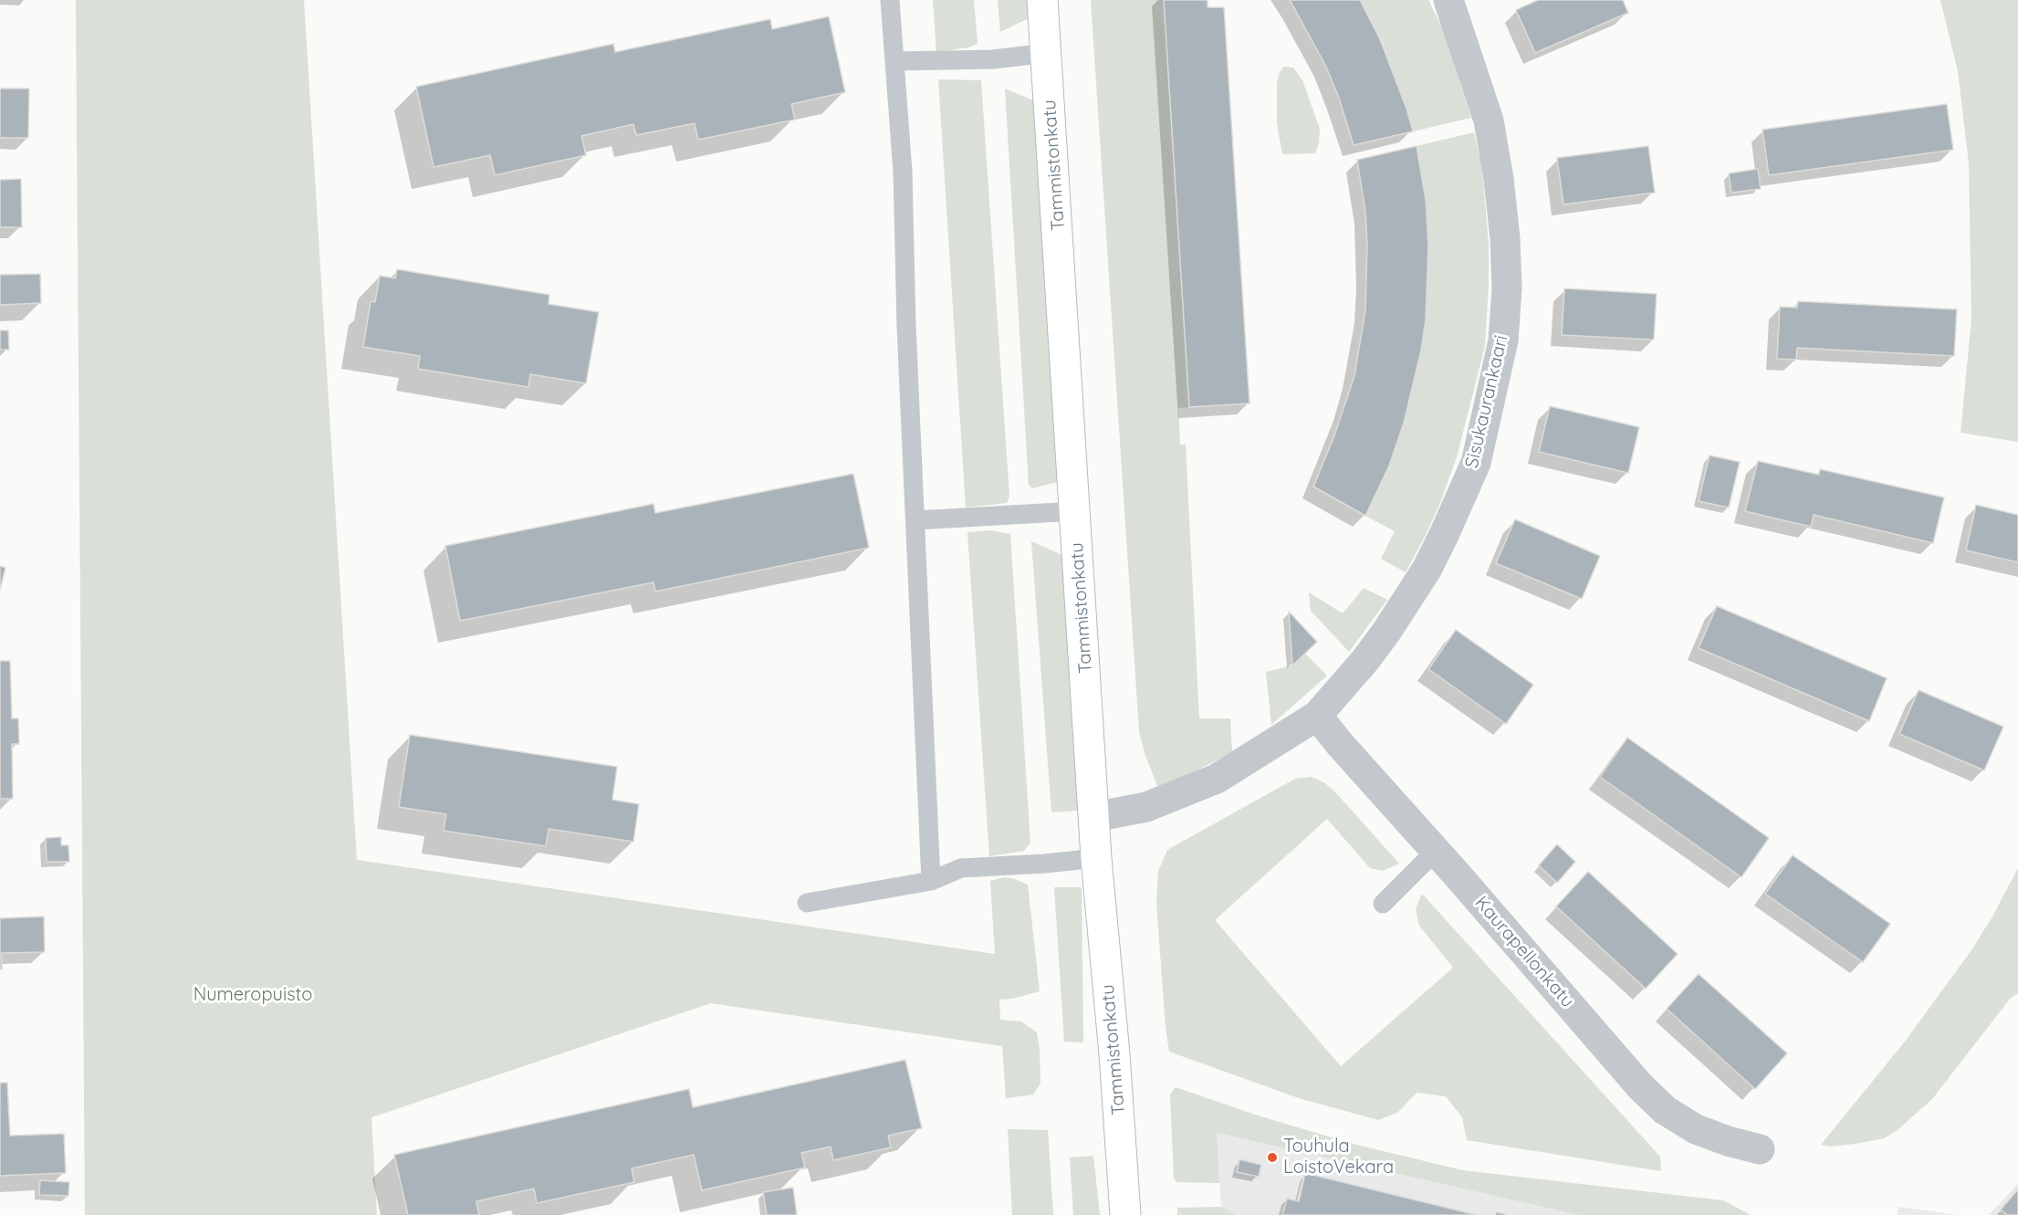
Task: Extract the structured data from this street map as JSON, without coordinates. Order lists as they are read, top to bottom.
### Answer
{
  "streets": {
    "street": ["Tammistonkatu", "Sisukaurankaari", "Kaurapellonkatu"]
  },
  "crossings": [
    ["Tammistonkatu", "Sisukaurankaari"],
    ["Sisukaurankaari", "Kaurapellonkatu"]
  ],
  "parks": ["Numeropuisto"],
  "places": ["Touhula LoistoVekara"]
}
